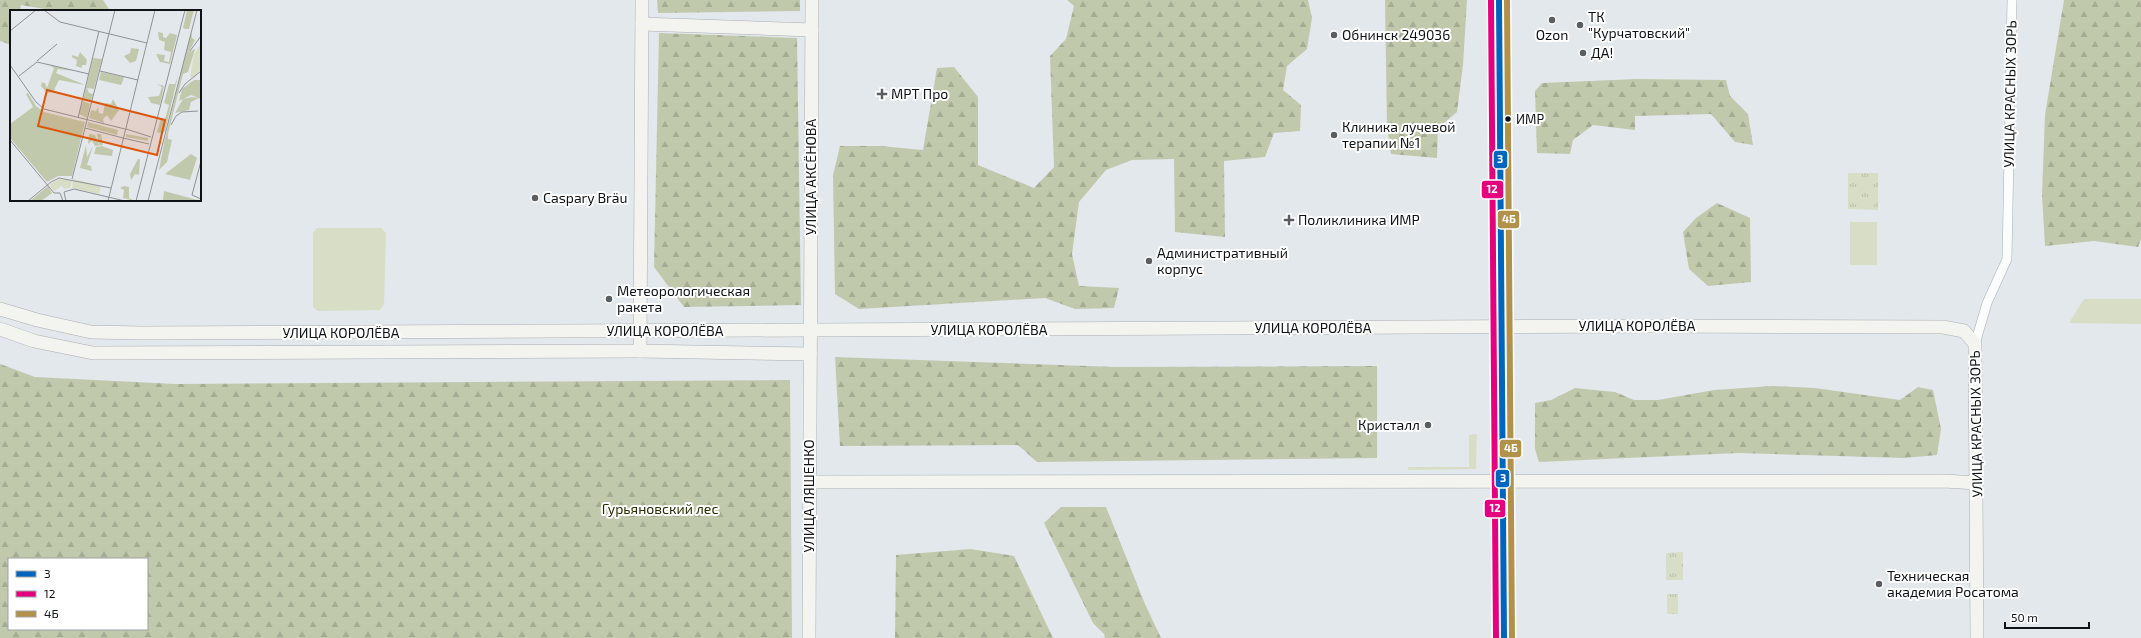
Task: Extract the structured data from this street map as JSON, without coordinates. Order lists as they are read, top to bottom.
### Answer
{
  "streets": {
    "main road": [
      "УЛИЦА КРАСНЫХ ЗОРЬ",
      "УЛИЦА АКСЁНОВА",
      "УЛИЦА КОРОЛЁВА",
      "УЛИЦА ЛЯШЕНКО"
    ]
  },
  "crossings": [
    ["УЛИЦА КРАСНЫХ ЗОРЬ", "УЛИЦА КОРОЛЁВА"],
    ["УЛИЦА АКСЁНОВА", "УЛИЦА КОРОЛЁВА"],
    ["УЛИЦА АКСЁНОВА", "УЛИЦА ЛЯШЕНКО"],
    ["УЛИЦА КОРОЛЁВА", "УЛИЦА ЛЯШЕНКО"]
  ],
  "parks": ["Гурьяновский лес"],
  "places": {
    "other": [
      "Ozon",
      "ТК \"Курчатовский\"",
      "Обнинск 249036",
      "ДА!",
      "ИМР",
      "Клиника лучевой терапии №1",
      "Caspary Bräu",
      "Административный корпус",
      "Метеорологическая ракета",
      "Кристалл",
      "Техническая академия Росатома"
    ],
    "health": ["МРТ Про", "Поликлиника ИМР"]
  },
  "lines": ["transit line 3", "transit line 12", "transit line 4Б"],
  "legend": ["3", "12", "4Б"],
  "scale_bar": "50 m"
}
